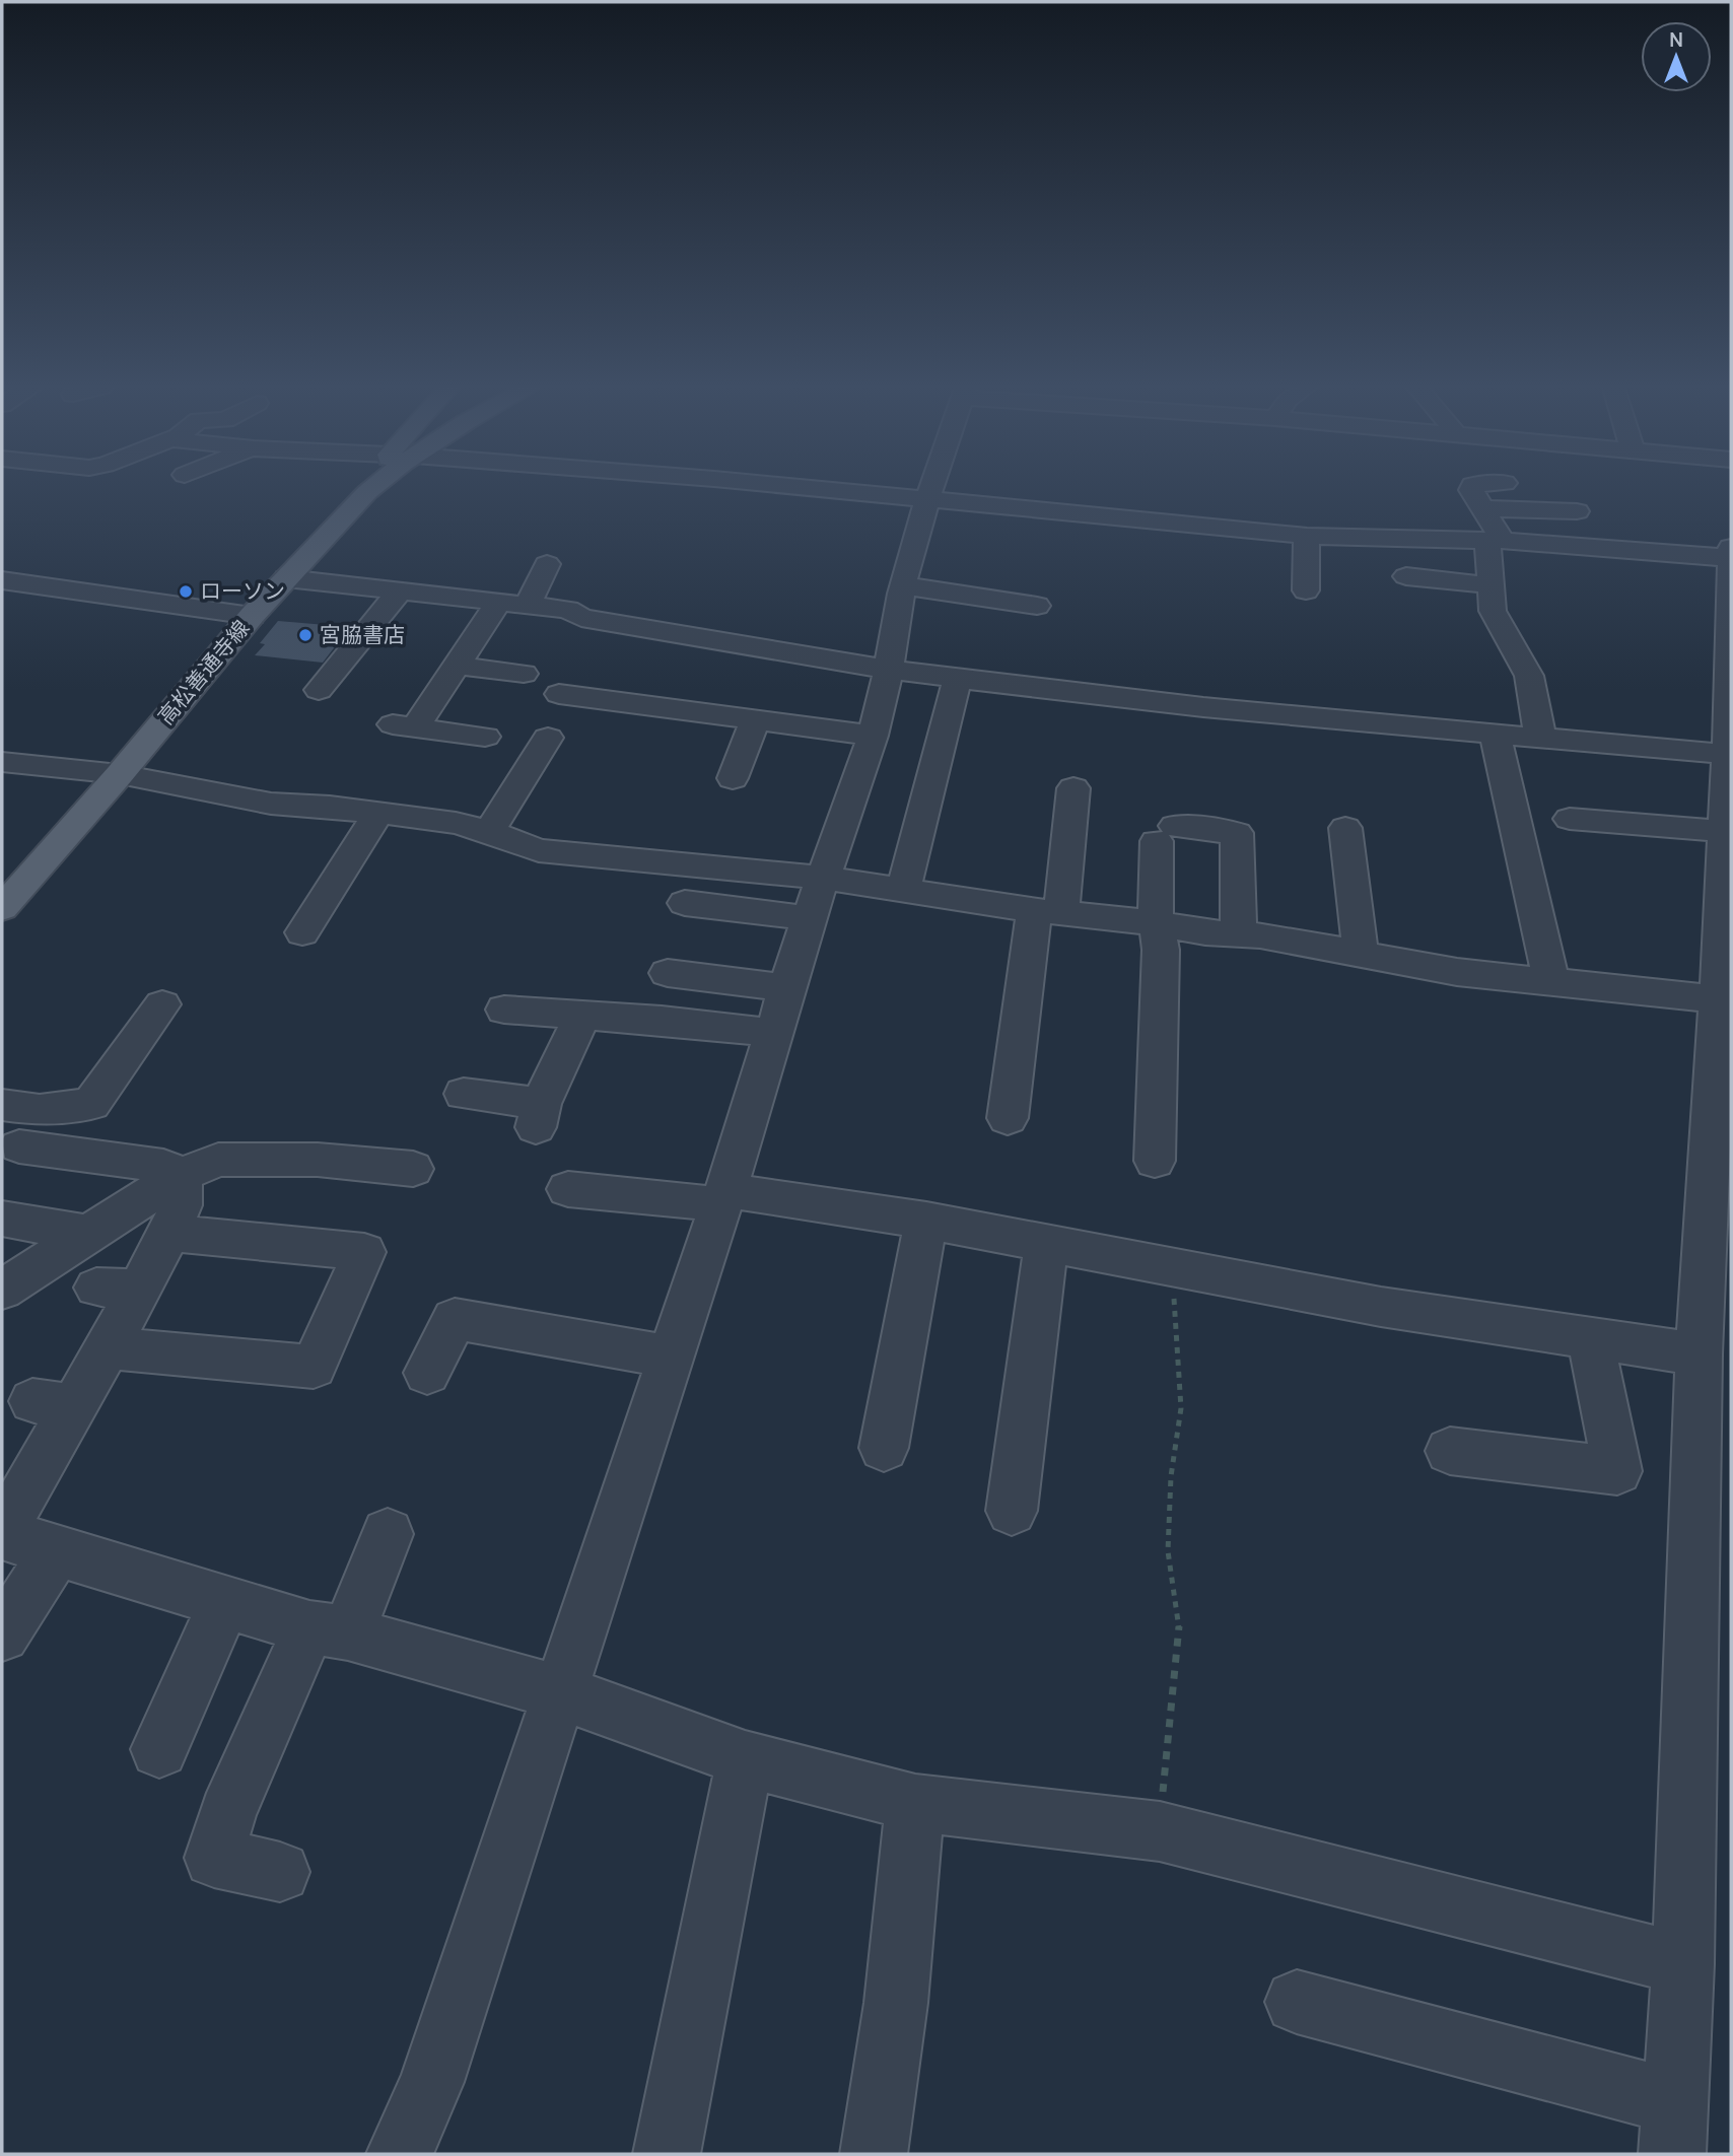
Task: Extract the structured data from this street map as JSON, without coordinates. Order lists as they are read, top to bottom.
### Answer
{
  "streets": {
    "main road": ["高松善通寺線"]
  },
  "places": ["ローソン", "宮脇書店"],
  "north": "top"
}
